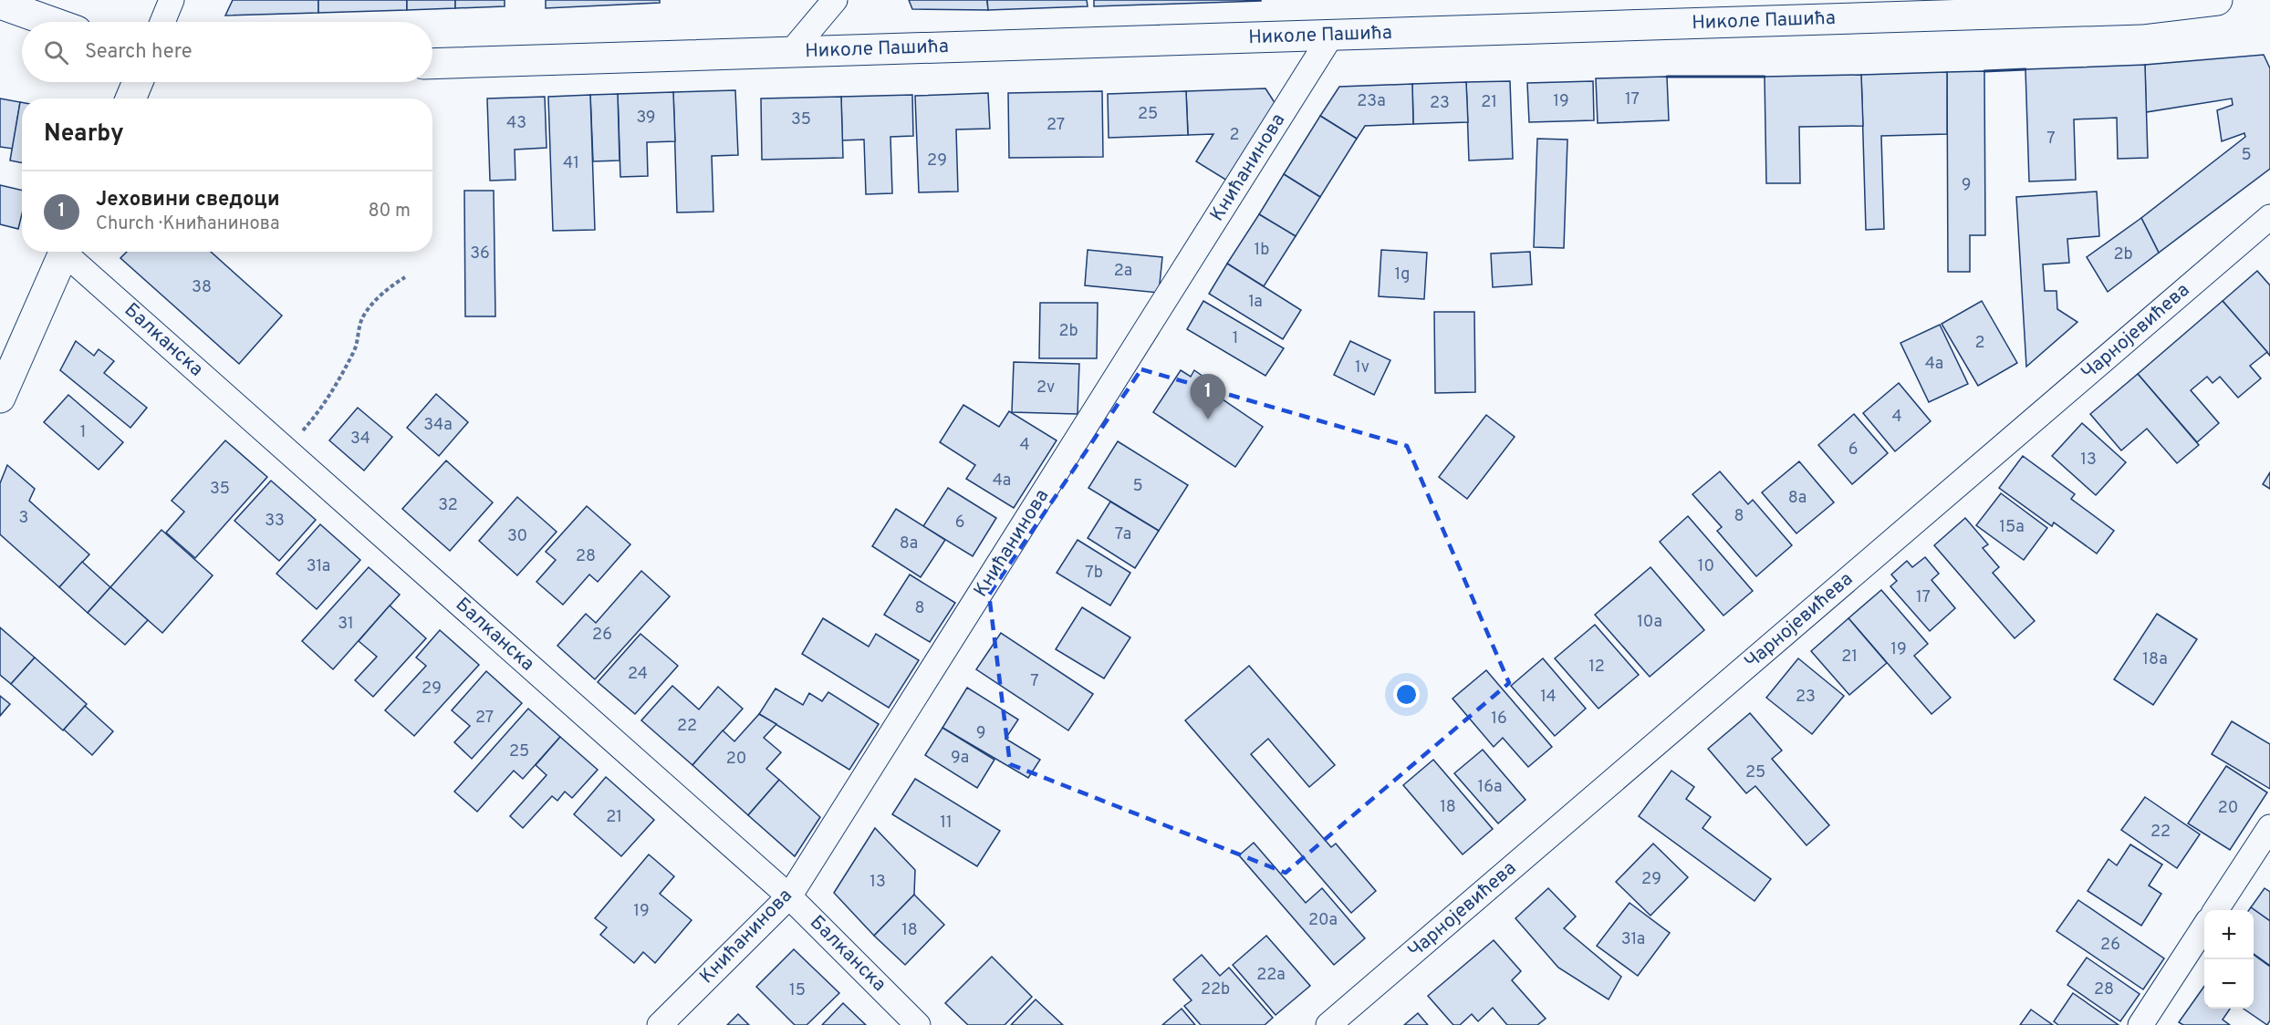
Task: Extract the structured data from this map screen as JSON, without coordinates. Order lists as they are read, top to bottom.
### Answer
{
  "streets": {
    "main road": ["Николе Пашића"],
    "street": ["Книћанинова", "Чарнојевићева", "Балканска"]
  },
  "crossings": [
    ["Николе Пашића", "Книћанинова"],
    ["Книћанинова", "Балканска"]
  ],
  "house_numbers": [
    "17",
    "23a",
    "19",
    "21",
    "23",
    "25",
    "39",
    "35",
    "43",
    "27",
    "2",
    "7",
    "5",
    "29",
    "41",
    "9",
    "1b",
    "36",
    "2b",
    "2a",
    "1g",
    "38",
    "1a",
    "2b",
    "1",
    "2",
    "4a",
    "1v",
    "2v",
    "4",
    "34a",
    "1",
    "34",
    "4",
    "6",
    "13",
    "4a",
    "5",
    "35",
    "8a",
    "32",
    "8",
    "3",
    "33",
    "6",
    "15a",
    "7a",
    "30",
    "8a",
    "28",
    "31a",
    "10",
    "7b",
    "17",
    "8",
    "10a",
    "31",
    "26",
    "19",
    "21",
    "18a",
    "12",
    "24",
    "7",
    "29",
    "14",
    "23",
    "27",
    "16",
    "22",
    "9",
    "25",
    "9a",
    "20",
    "25",
    "16a",
    "18",
    "20",
    "21",
    "11",
    "22",
    "29",
    "13",
    "19",
    "20a",
    "18",
    "31a",
    "26",
    "22a",
    "22b",
    "28",
    "15"
  ],
  "page": {
    "search": "Search here",
    "heading": "Nearby",
    "list": [
      {
        "mark": "1",
        "name": "Јеховини сведоци",
        "note": "Church · Книћанинова",
        "value": "80 m"
      }
    ],
    "pins": "1",
    "map_buttons": ["+", "−"]
  }
}
